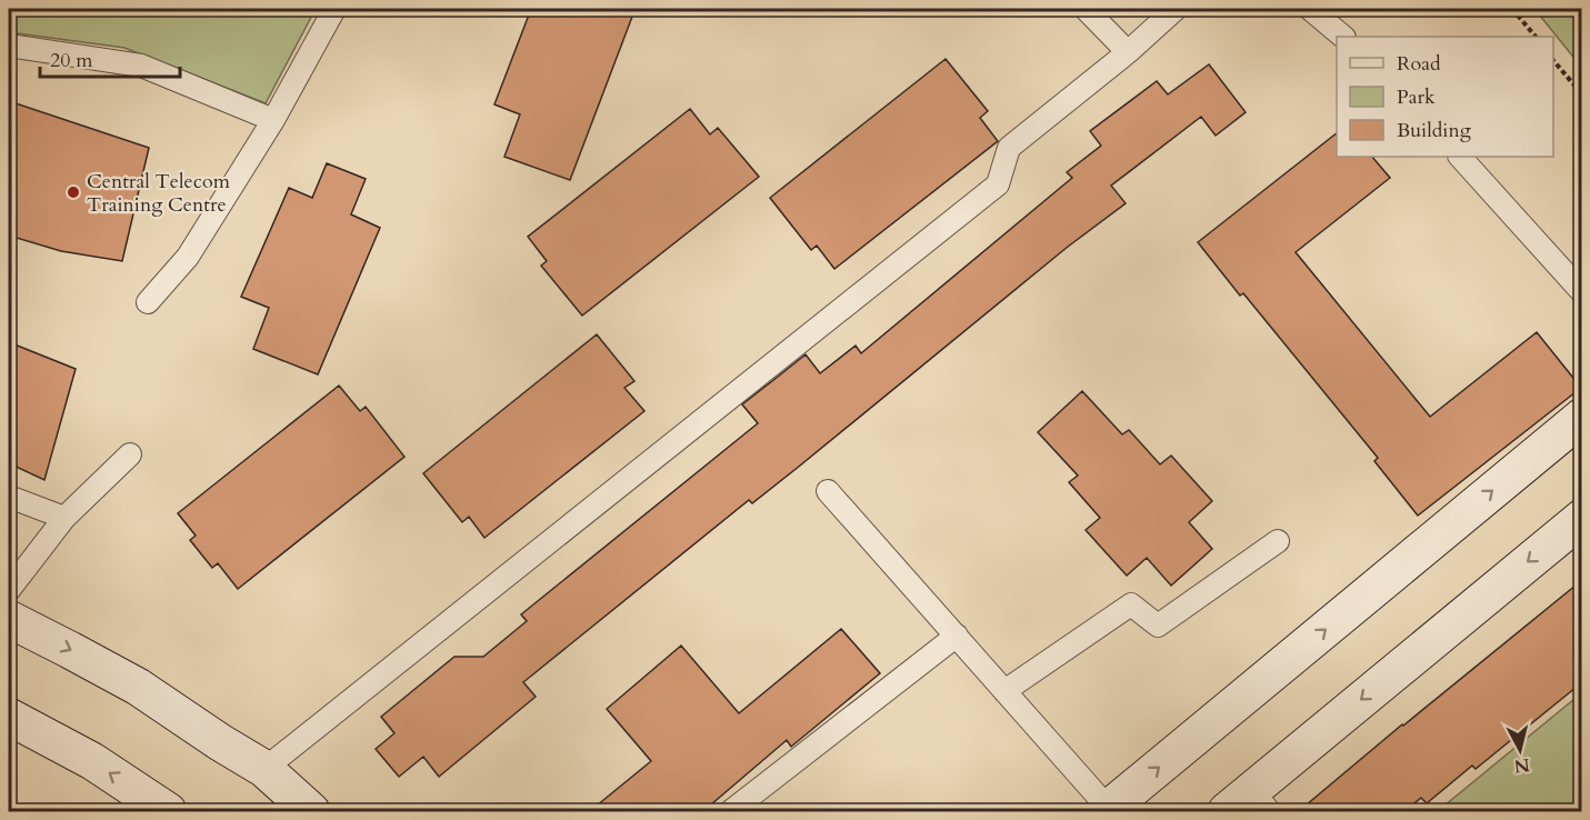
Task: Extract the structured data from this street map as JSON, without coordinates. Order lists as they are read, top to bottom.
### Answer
{
  "places": ["Central Telecom Training Centre"],
  "legend": ["Road", "Park", "Building"],
  "scale_bar": "20 m",
  "north": "bottom"
}
